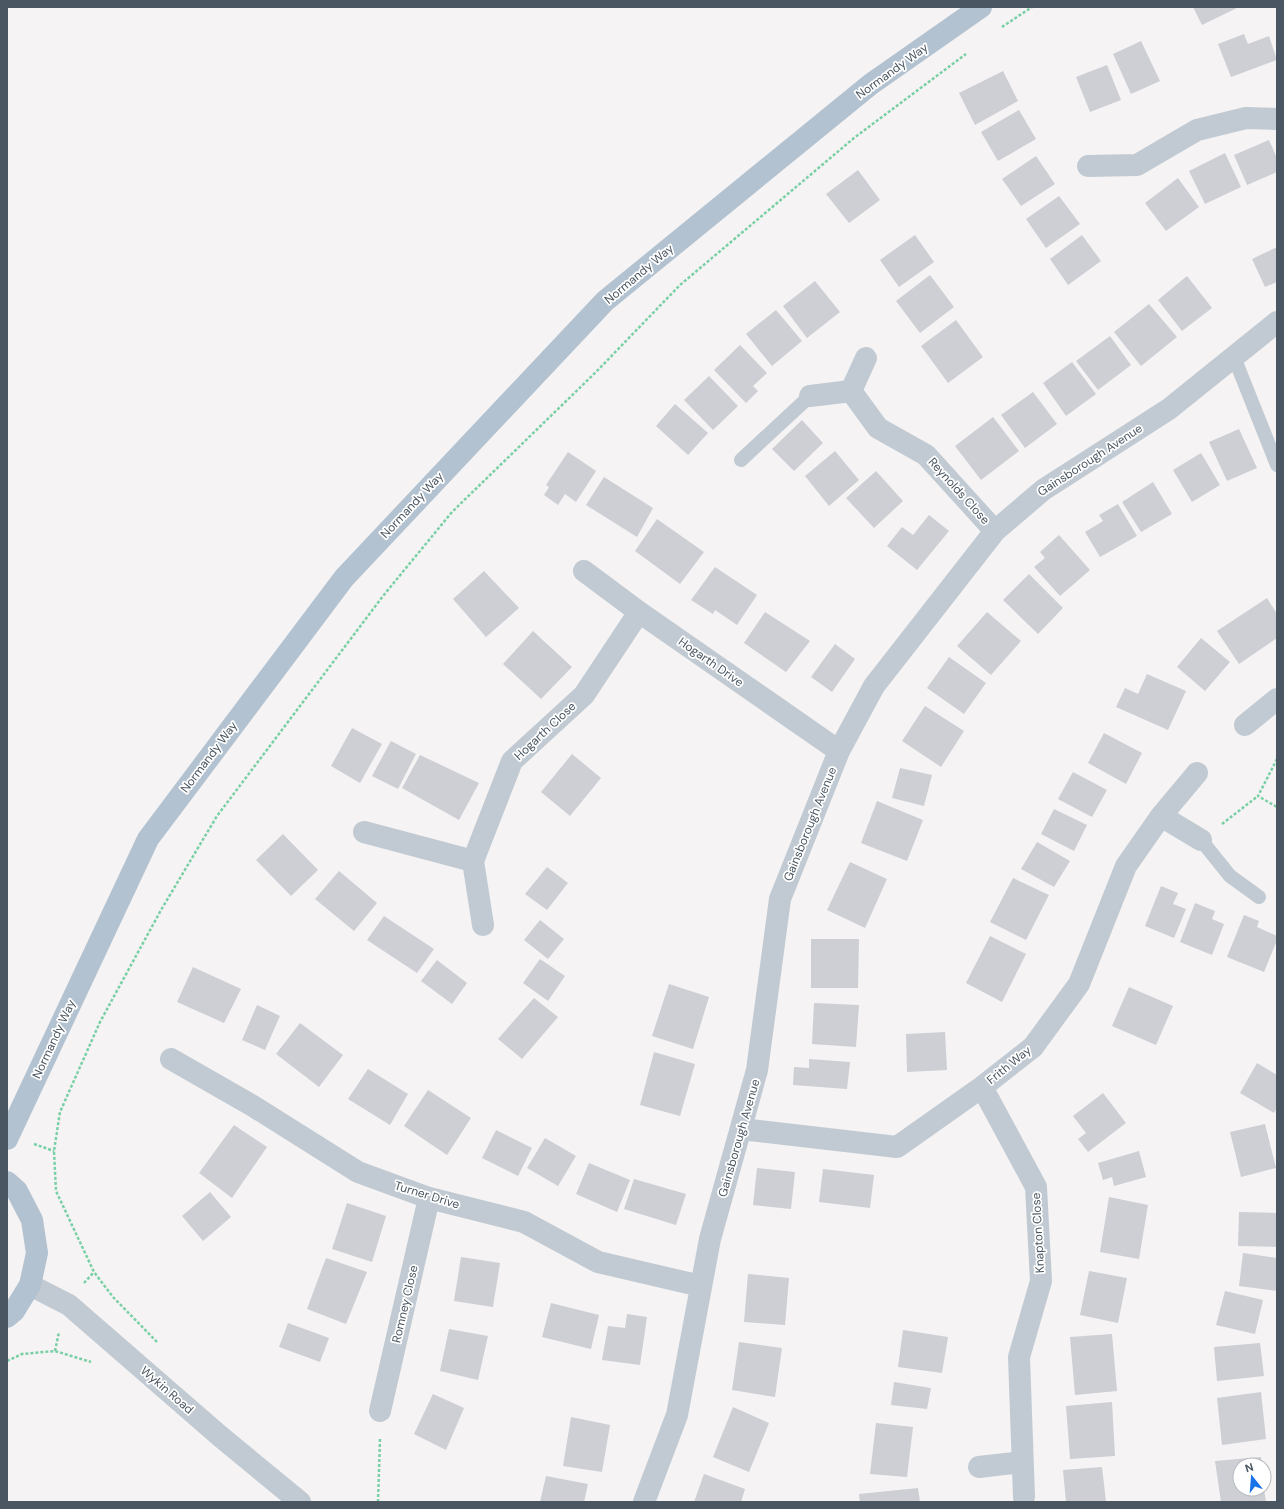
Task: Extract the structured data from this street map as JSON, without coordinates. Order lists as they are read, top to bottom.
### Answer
{
  "streets": {
    "main road": ["Normandy Way"],
    "street": [
      "Gainsborough Avenue",
      "Reynolds Close",
      "Hogarth Drive",
      "Hogarth Close",
      "Frith Way",
      "Turner Drive",
      "Knapton Close",
      "Romney Close",
      "Wykin Road"
    ]
  },
  "crossings": [
    ["Gainsborough Avenue", "Reynolds Close"],
    ["Gainsborough Avenue", "Hogarth Drive"],
    ["Gainsborough Avenue", "Frith Way"],
    ["Gainsborough Avenue", "Turner Drive"],
    ["Hogarth Drive", "Hogarth Close"],
    ["Frith Way", "Knapton Close"],
    ["Turner Drive", "Romney Close"]
  ],
  "north": "top"
}
